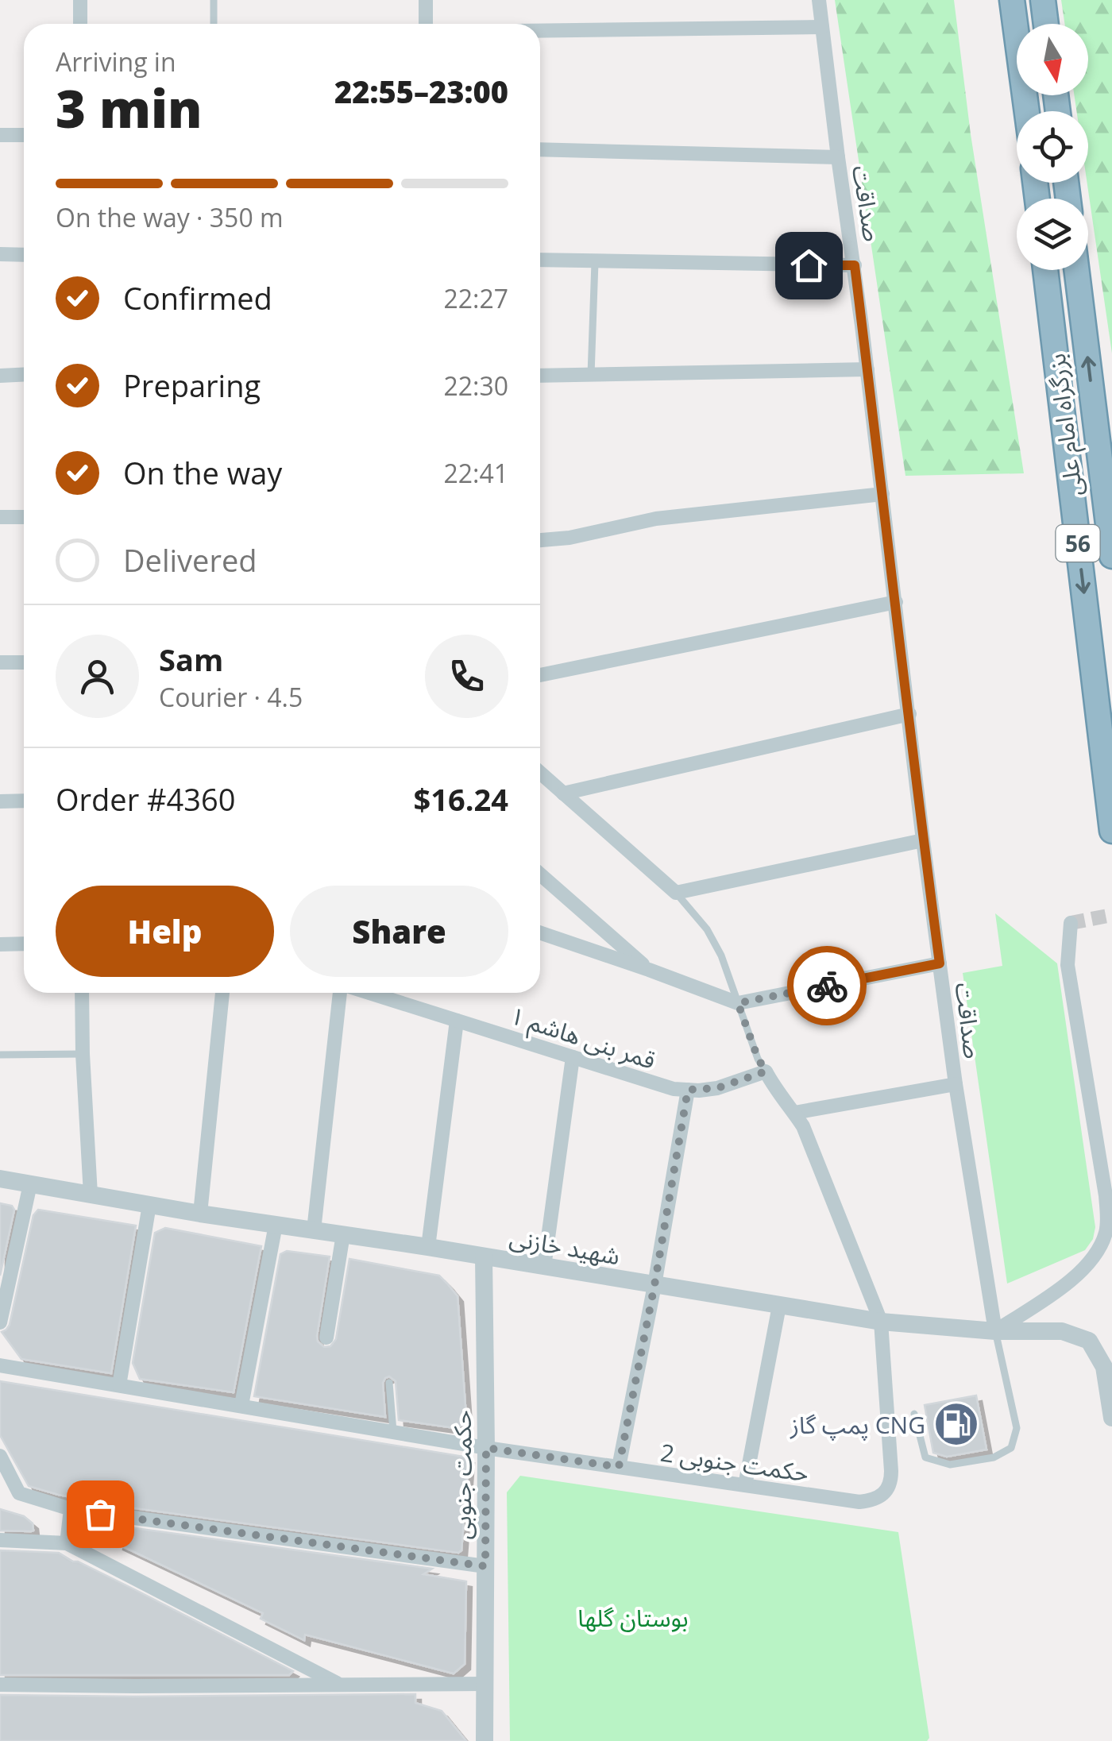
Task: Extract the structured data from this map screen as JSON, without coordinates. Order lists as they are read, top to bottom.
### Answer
{
  "streets": {
    "highway": ["بزرگراه امام علی", "56"],
    "street": [
      "صداقت",
      "قمر بنی هاشم ۱",
      "شهید خازنی",
      "حکمت جنوبی 2",
      "حکمت جنوبی"
    ]
  },
  "crossings": [
    ["صداقت", "شهید خازنی"],
    ["شهید خازنی", "حکمت جنوبی 2"],
    ["شهید خازنی", "حکمت جنوبی"],
    ["حکمت جنوبی 2", "حکمت جنوبی"]
  ],
  "parks": ["بوستان گلها"],
  "places": {
    "fuel station": ["پمپ گاز CNG"]
  },
  "north": "bottom",
  "page": {
    "heading": ["3 min", "Arriving in", "22:55–23:00"],
    "panel": [
      "Sam",
      "Courier · 4.5",
      "Order #4360",
      "$16.24"
    ],
    "bar": "On the way · 350 m",
    "list": [
      ["Confirmed", "22:27"],
      ["Preparing", "22:30"],
      ["On the way", "22:41"],
      "Delivered"
    ],
    "buttons": ["Help", "Share"]
  }
}
